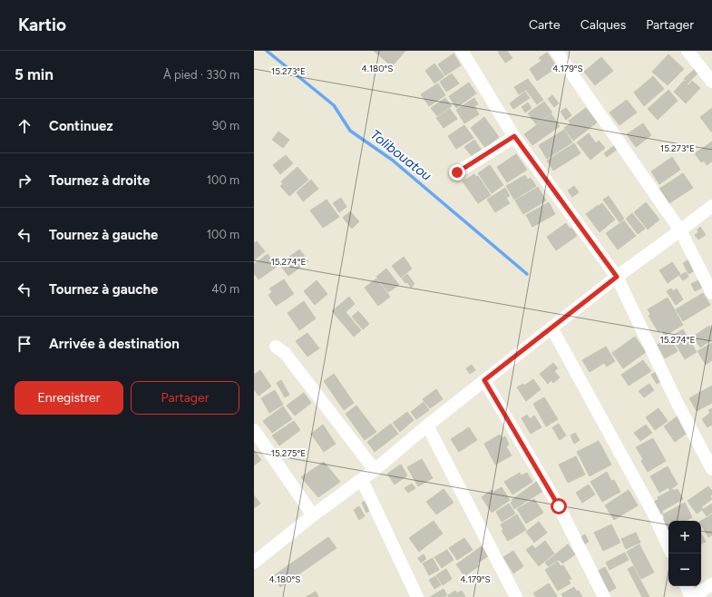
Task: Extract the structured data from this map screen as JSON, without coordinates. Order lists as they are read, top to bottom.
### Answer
{
  "water": ["Tolibouatou"],
  "page": {
    "header": "Kartio",
    "nav": ["Carte", "Calques", "Partager"],
    "heading": ["5 min", "À pied · 330 m"],
    "list": [
      ["Continuez", "90 m"],
      ["Tournez à droite", "100 m"],
      ["Tournez à gauche", "100 m"],
      ["Tournez à gauche", "40 m"],
      "Arrivée à destination"
    ],
    "buttons": ["Enregistrer", "Partager"],
    "map_buttons": ["+", "−"]
  },
  "coordinates": [
    "4.180°S",
    "4.179°S",
    "15.273°E",
    "15.274°E",
    "15.275°E"
  ]
}
